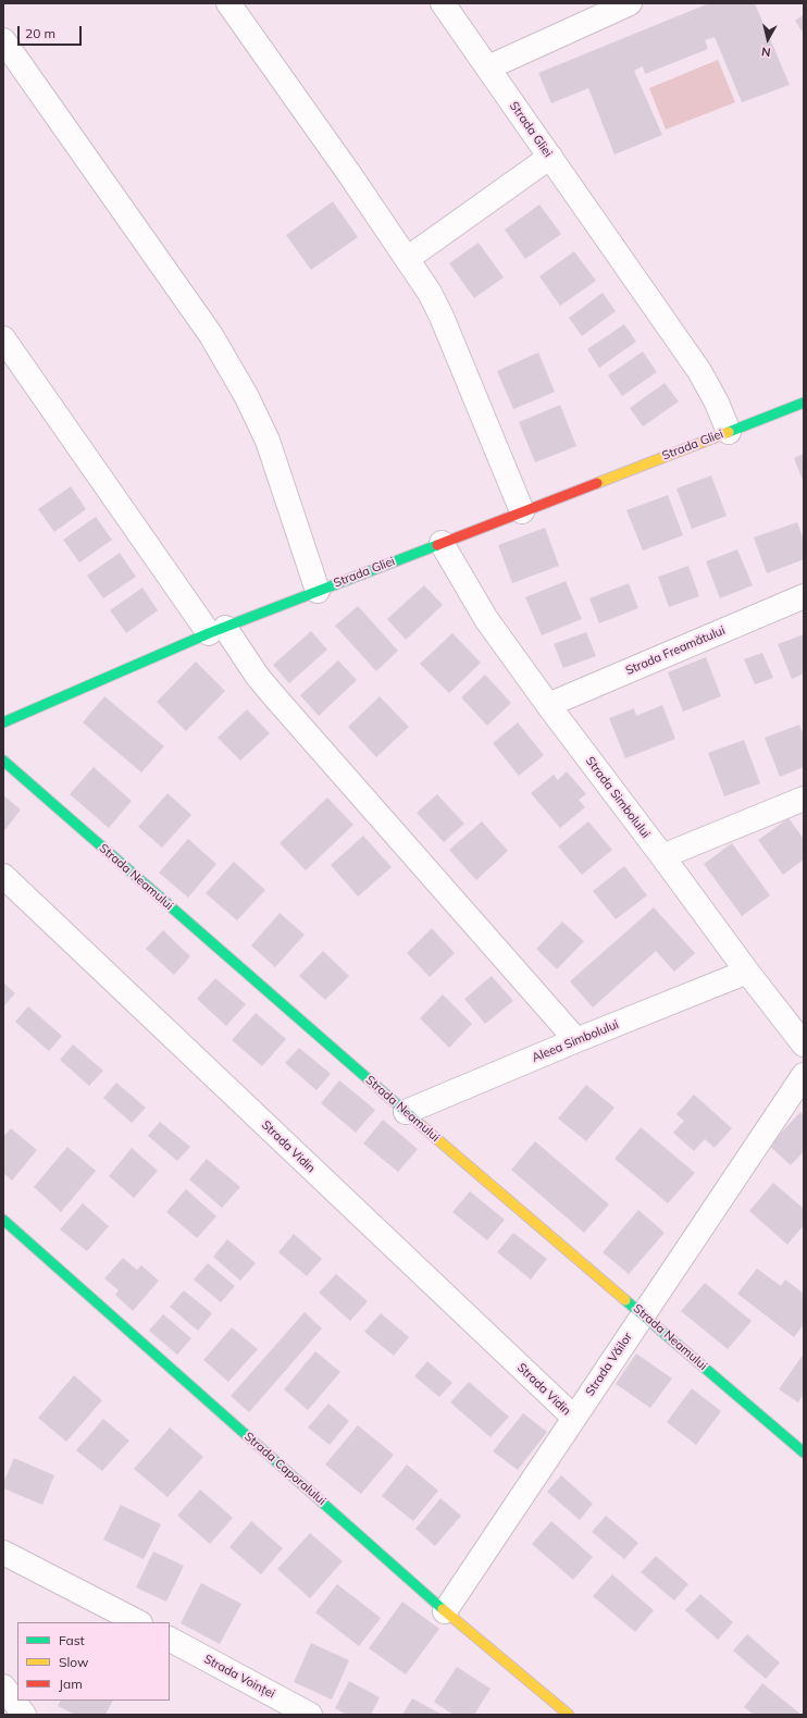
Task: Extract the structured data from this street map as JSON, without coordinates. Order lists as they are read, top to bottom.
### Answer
{
  "streets": {
    "street": [
      "Strada Gliei",
      "Strada Freamătului",
      "Strada Simbolului",
      "Strada Neamului",
      "Aleea Simbolului",
      "Strada Vidin",
      "Strada Văilor",
      "Strada Caporalului",
      "Strada Voinței"
    ]
  },
  "crossings": [
    ["Strada Gliei", "Strada Simbolului"],
    ["Strada Freamătului", "Strada Simbolului"],
    ["Strada Simbolului", "Aleea Simbolului"],
    ["Strada Neamului", "Aleea Simbolului"],
    ["Strada Neamului", "Strada Văilor"],
    ["Strada Vidin", "Strada Văilor"],
    ["Strada Văilor", "Strada Caporalului"]
  ],
  "legend": ["Fast", "Slow", "Jam"],
  "scale_bar": "20 m",
  "north": "bottom"
}
